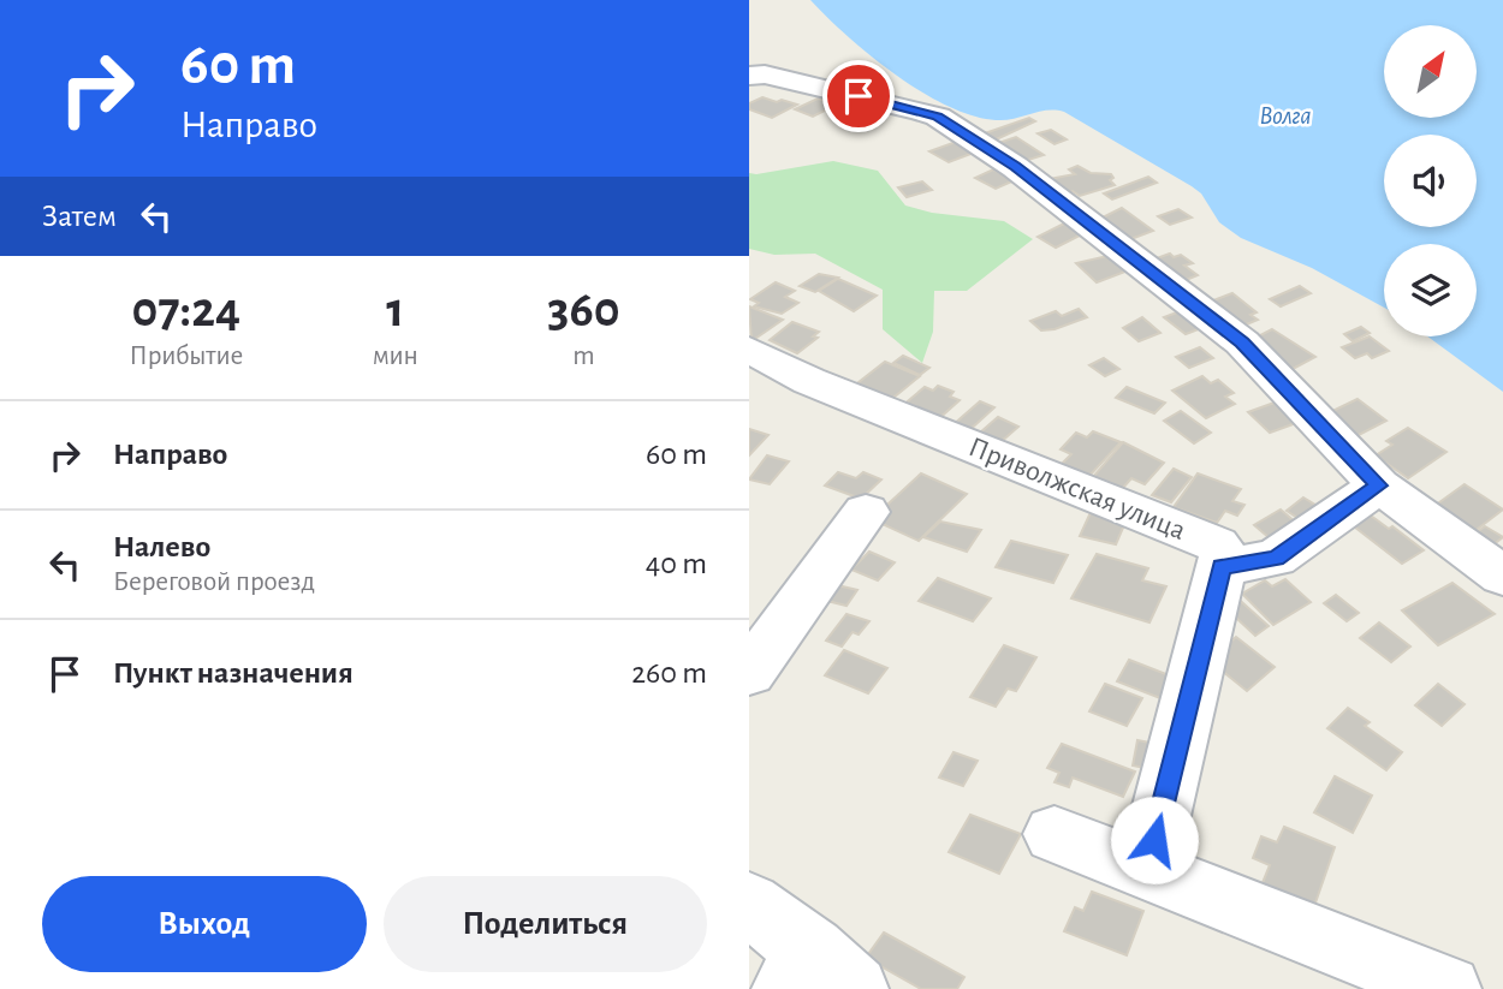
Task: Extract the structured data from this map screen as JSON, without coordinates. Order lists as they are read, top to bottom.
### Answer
{
  "streets": {
    "street": ["Приволжская улица"]
  },
  "water": ["Волга"],
  "north": "top right",
  "page": {
    "turn": ["60 m", "Направо"],
    "then": "Затем",
    "eta": [
      "07:24",
      "Прибытие",
      "1",
      "мин",
      "360",
      "m"
    ],
    "list": [
      {
        "name": "Направо",
        "value": "60 m"
      },
      {
        "name": "Налево",
        "note": "Береговой проезд",
        "value": "40 m"
      },
      {
        "name": "Пункт назначения",
        "value": "260 m"
      }
    ],
    "buttons": ["Выход", "Поделиться"]
  }
}
